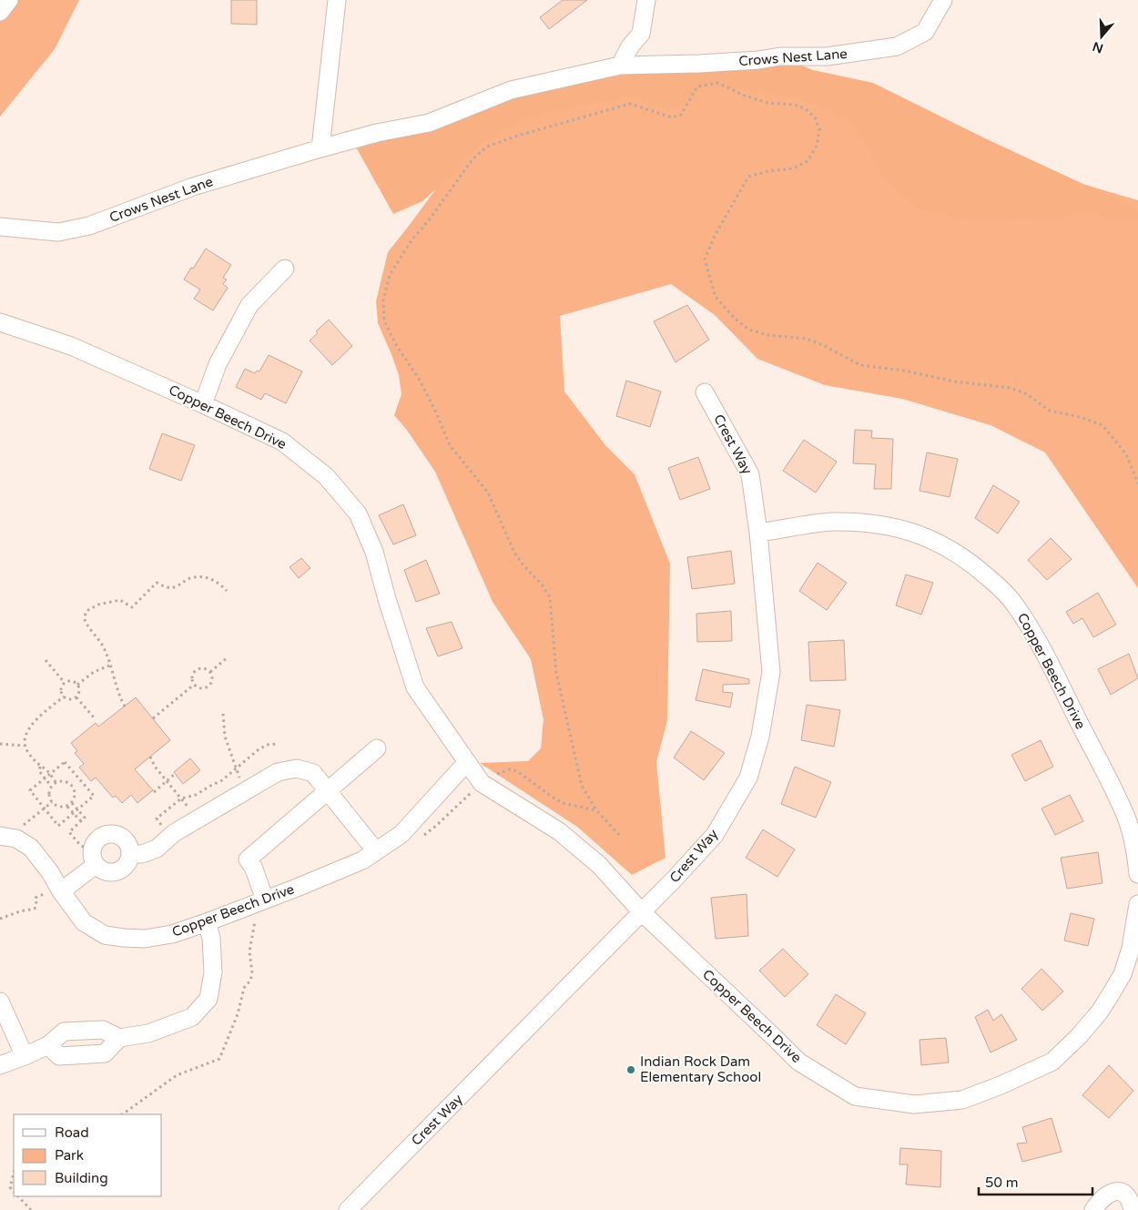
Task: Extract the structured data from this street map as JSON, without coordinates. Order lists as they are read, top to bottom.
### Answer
{
  "streets": {
    "street": ["Crows Nest Lane", "Copper Beech Drive", "Crest Way"]
  },
  "crossings": [
    ["Copper Beech Drive", "Crest Way"]
  ],
  "places": ["Indian Rock Dam Elementary School"],
  "legend": ["Road", "Park", "Building"],
  "scale_bar": "50 m",
  "north": "bottom"
}
